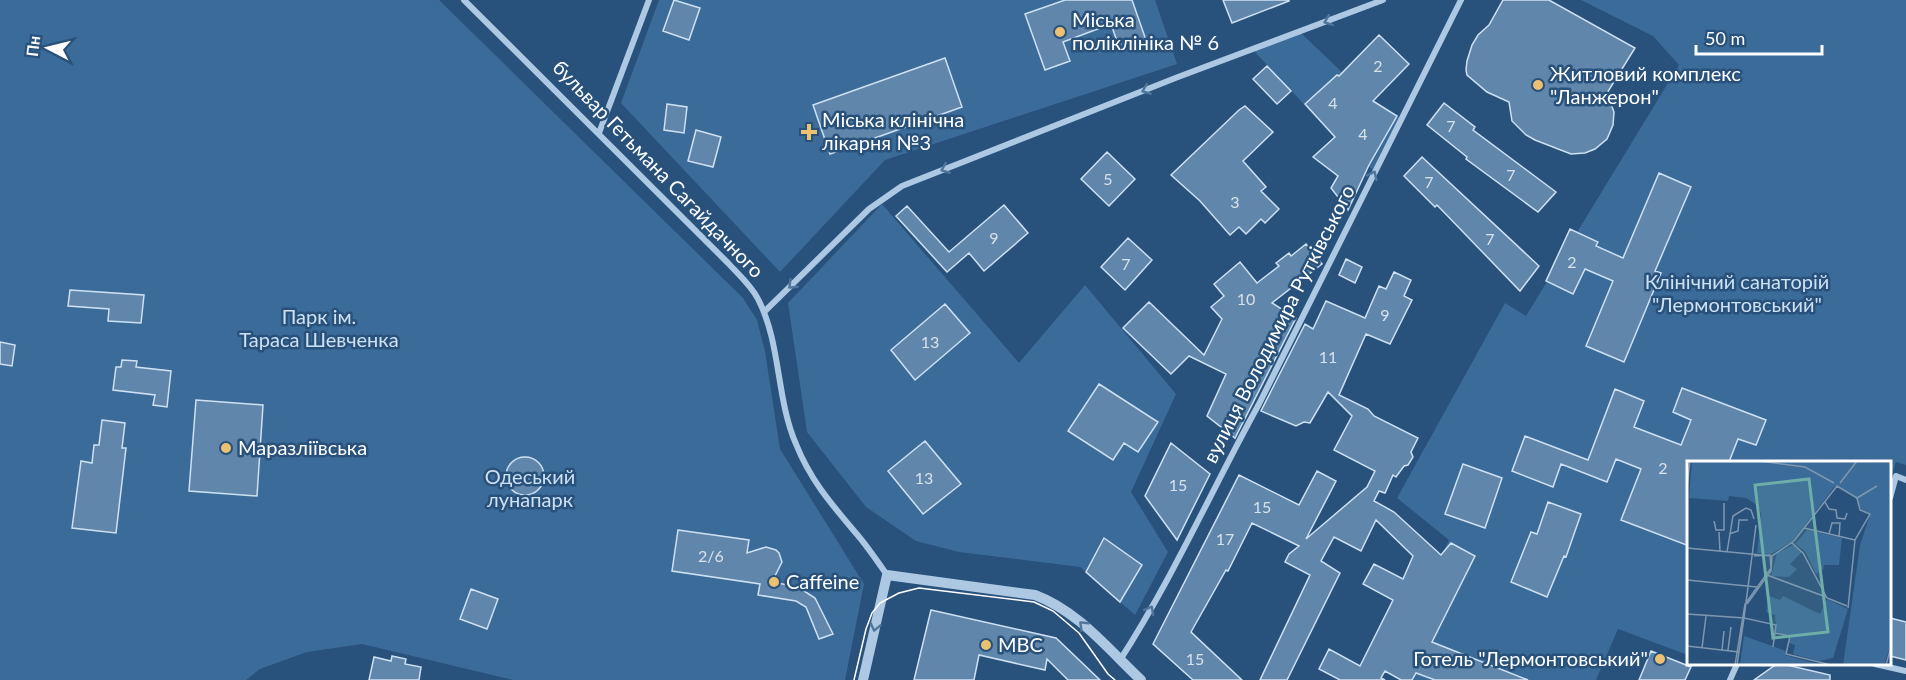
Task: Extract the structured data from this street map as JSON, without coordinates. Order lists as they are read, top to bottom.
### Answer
{
  "streets": {
    "street": ["бульвар Гетьмана Сагайдачного", "вулиця Володимира Рутківського"]
  },
  "one_way": ["вулиця Володимира Рутківського"],
  "parks": ["Клінічний санаторій \"Лермонтовський\"", "Парк ім. Тараса Шевченка", "Одеський лунапарк"],
  "places": {
    "other": [
      "Міська поліклініка № 6",
      "Житловий комплекс \"Ланжерон\"",
      "Маразліївська",
      "Caffeine",
      "МВС",
      "Готель \"Лермонтовський\""
    ],
    "health": ["Міська клінічна лікарня №3"]
  },
  "house_numbers": [
    "2",
    "4",
    "7",
    "4",
    "7",
    "5",
    "7",
    "3",
    "9",
    "7",
    "2",
    "7",
    "10",
    "9",
    "13",
    "11",
    "2",
    "13",
    "15",
    "15",
    "17",
    "2/6",
    "15"
  ],
  "scale_bar": "50 m",
  "north": "left"
}
